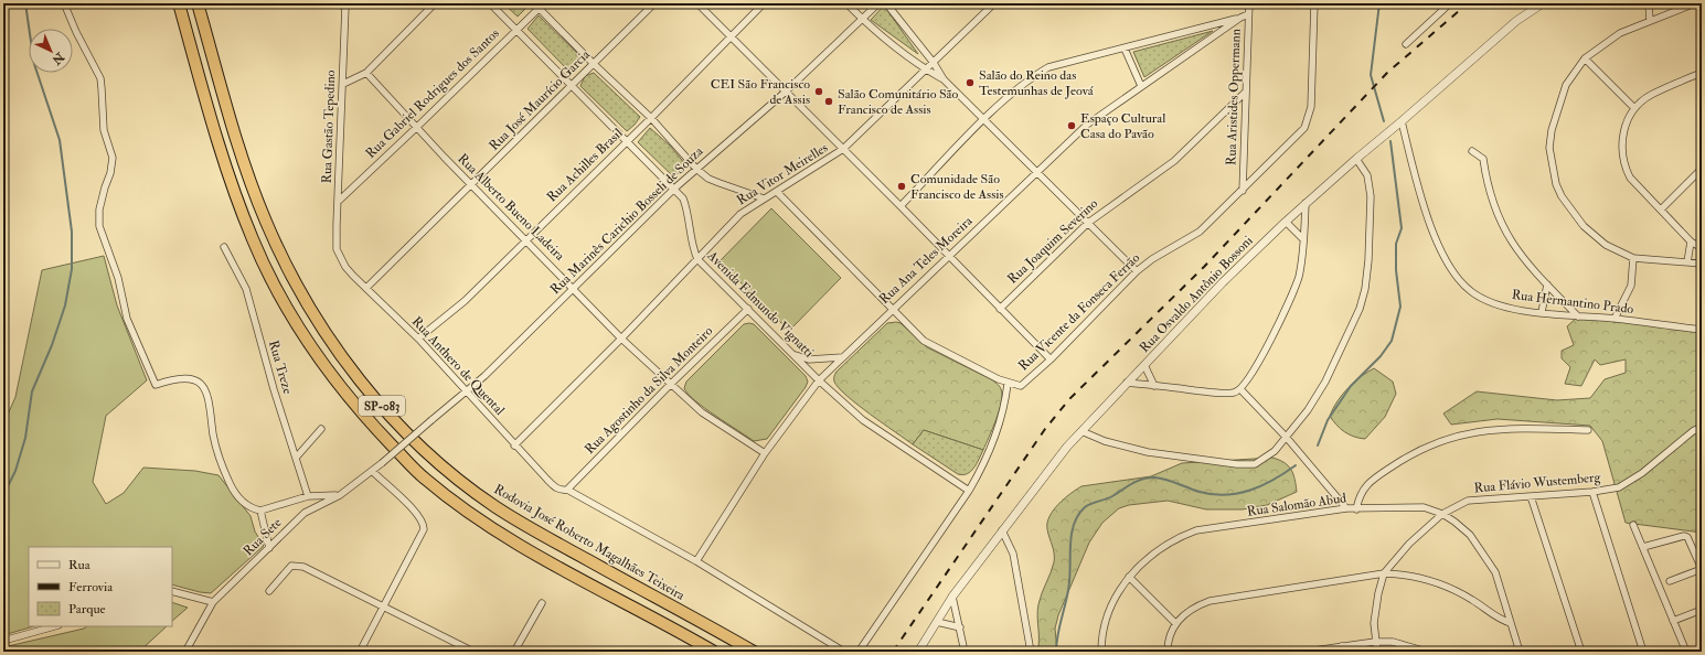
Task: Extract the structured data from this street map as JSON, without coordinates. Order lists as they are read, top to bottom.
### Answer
{
  "streets": {
    "highway": ["SP-083", "Rodovia José Roberto Magalhães Teixeira"],
    "street": [
      "Rua Gabriel Rodrigues dos Santos",
      "Rua Aristides Oppermann",
      "Rua José Maurício Garcia",
      "Rua Gastão Tepedino",
      "Rua Achilles Brasil",
      "Rua Vitor Meirelles",
      "Rua Alberto Bueno Ladeira",
      "Rua Marinês Carichio Bosseli de Souza",
      "Rua Joaquim Severino",
      "Rua Ana Teles Moreira",
      "Rua Osvaldo Antônio Bossoni",
      "Rua Hermantino Prado",
      "Avenida Edmundo Vignatti",
      "Rua Vicente da Fonseca Ferrão",
      "Rua Anthero de Quental",
      "Rua Treze",
      "Rua Agostinho da Silva Monteiro",
      "Rua Flávio Wustemberg",
      "Rua Salomão Abud",
      "Rua Sete"
    ]
  },
  "crossings": [
    ["Rua Gabriel Rodrigues dos Santos", "Rua Gastão Tepedino"],
    ["Rua Gabriel Rodrigues dos Santos", "Rua Alberto Bueno Ladeira"],
    ["Rua Gabriel Rodrigues dos Santos", "Avenida Edmundo Vignatti"],
    ["Rua Aristides Oppermann", "Rua Joaquim Severino"],
    ["Rua Aristides Oppermann", "Rua Ana Teles Moreira"],
    ["Rua Aristides Oppermann", "Rua Vicente da Fonseca Ferrão"],
    ["Rua José Maurício Garcia", "Rua Alberto Bueno Ladeira"],
    ["Rua José Maurício Garcia", "Avenida Edmundo Vignatti"],
    ["Rua José Maurício Garcia", "Rua Anthero de Quental"],
    ["Rua Gastão Tepedino", "Rua Anthero de Quental"],
    ["Rua Achilles Brasil", "Rua Alberto Bueno Ladeira"],
    ["Rua Achilles Brasil", "Avenida Edmundo Vignatti"],
    ["Rua Achilles Brasil", "Rua Anthero de Quental"],
    ["Rua Vitor Meirelles", "Rua Alberto Bueno Ladeira"],
    ["Rua Vitor Meirelles", "Avenida Edmundo Vignatti"],
    ["Rua Vitor Meirelles", "Rua Anthero de Quental"],
    ["Rua Alberto Bueno Ladeira", "Rua Marinês Carichio Bosseli de Souza"],
    ["Rua Alberto Bueno Ladeira", "Rua Ana Teles Moreira"],
    ["Rua Alberto Bueno Ladeira", "Rua Agostinho da Silva Monteiro"],
    ["Rua Marinês Carichio Bosseli de Souza", "Avenida Edmundo Vignatti"],
    ["Rua Marinês Carichio Bosseli de Souza", "Rua Anthero de Quental"],
    ["Rua Marinês Carichio Bosseli de Souza", "Rua Sete"],
    ["Rua Ana Teles Moreira", "Avenida Edmundo Vignatti"],
    ["Rua Ana Teles Moreira", "Rua Anthero de Quental"],
    ["Rua Osvaldo Antônio Bossoni", "Rua Hermantino Prado"],
    ["Avenida Edmundo Vignatti", "Rua Agostinho da Silva Monteiro"],
    ["Rua Anthero de Quental", "Rua Agostinho da Silva Monteiro"]
  ],
  "places": [
    "Salão do Reino das Testemunhas de Jeová",
    "CEI São Francisco de Assis",
    "Salão Comunitário São Francisco de Assis",
    "Espaço Cultural Casa do Pavão",
    "Comunidade São Francisco de Assis"
  ],
  "legend": ["Rua", "Ferrovia", "Parque"],
  "north": "bottom right"
}
